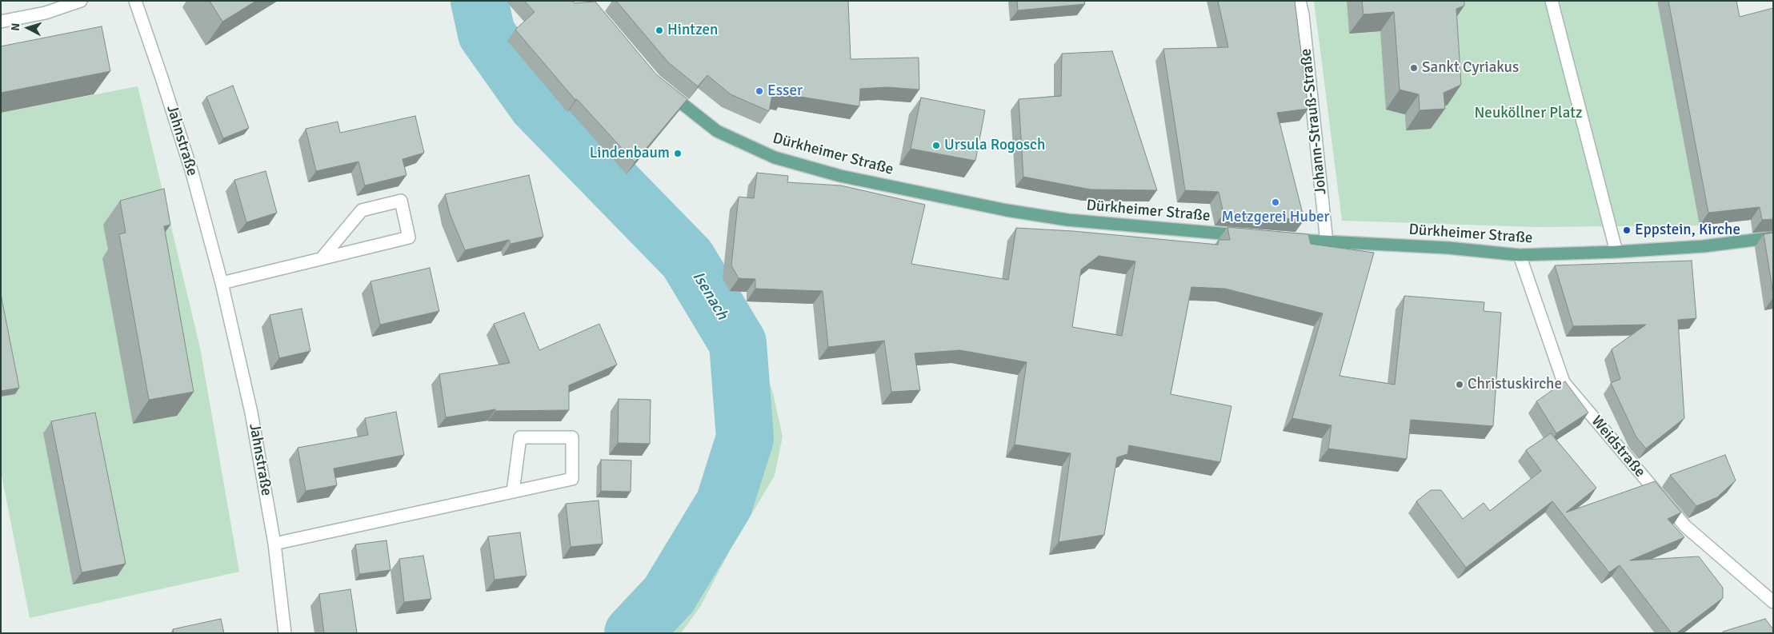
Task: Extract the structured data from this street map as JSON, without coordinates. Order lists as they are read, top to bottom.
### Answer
{
  "streets": {
    "main road": ["Dürkheimer Straße"],
    "street": ["Johann-Strauß-Straße", "Jahnstraße", "Weidstraße"]
  },
  "crossings": [
    ["Johann-Strauß-Straße", "Dürkheimer Straße"],
    ["Dürkheimer Straße", "Weidstraße"]
  ],
  "water": ["Isenach"],
  "parks": ["Neuköllner Platz"],
  "places": [
    "Hintzen",
    "Sankt Cyriakus",
    "Esser",
    "Ursula Rogosch",
    "Lindenbaum",
    "Metzgerei Huber",
    "Eppstein, Kirche",
    "Christuskirche"
  ],
  "north": "left"
}
